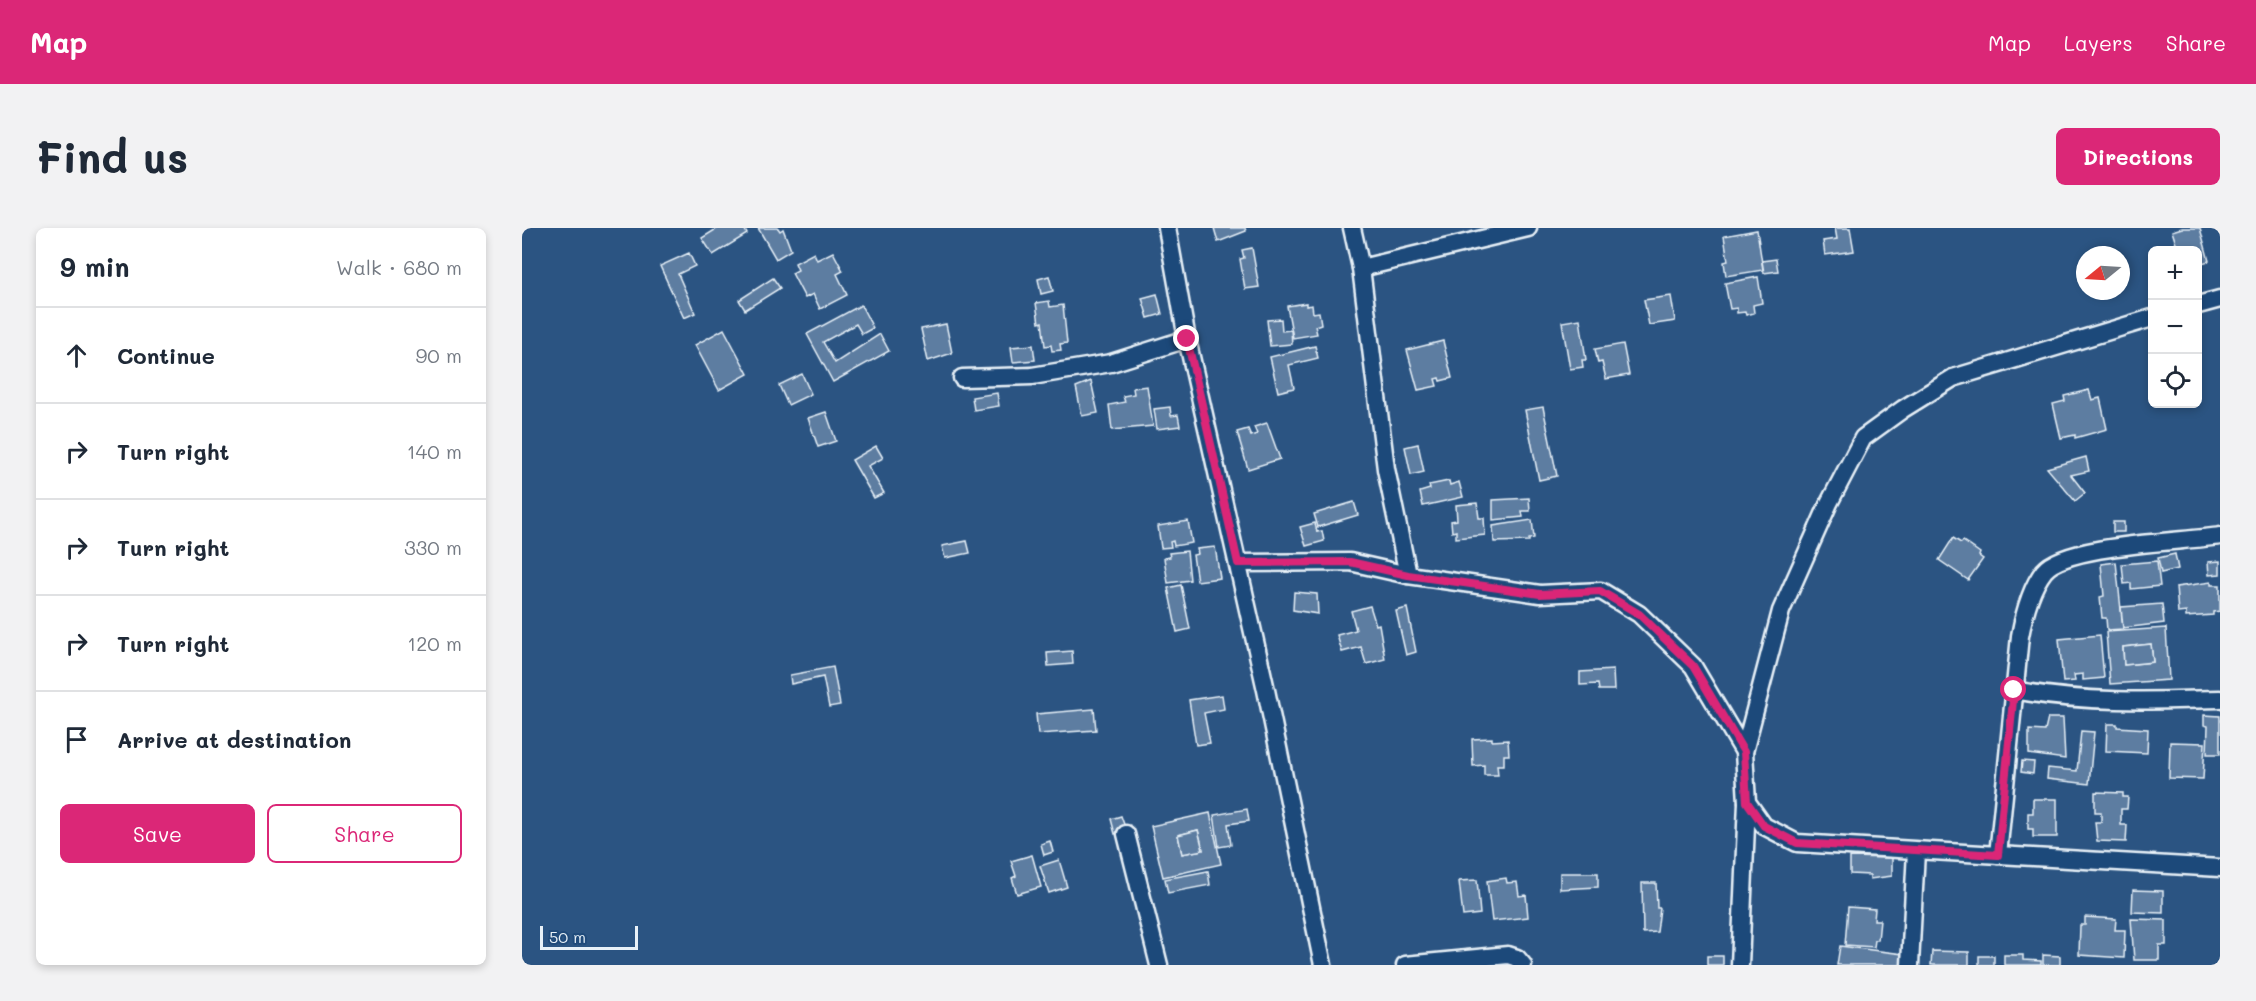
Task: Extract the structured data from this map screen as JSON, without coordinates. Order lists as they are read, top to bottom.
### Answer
{
  "scale_bar": "50 m",
  "north": "left",
  "page": {
    "header": "Map",
    "nav": ["Map", "Layers", "Share"],
    "buttons": [
      "Directions",
      ["Save", "Share"]
    ],
    "title": "Find us",
    "heading": ["9 min", "Walk · 680 m"],
    "map_buttons": ["+", "−"],
    "list": [
      ["Continue", "90 m"],
      ["Turn right", "140 m"],
      ["Turn right", "330 m"],
      ["Turn right", "120 m"],
      "Arrive at destination"
    ],
    "scale": "50 m"
  }
}
